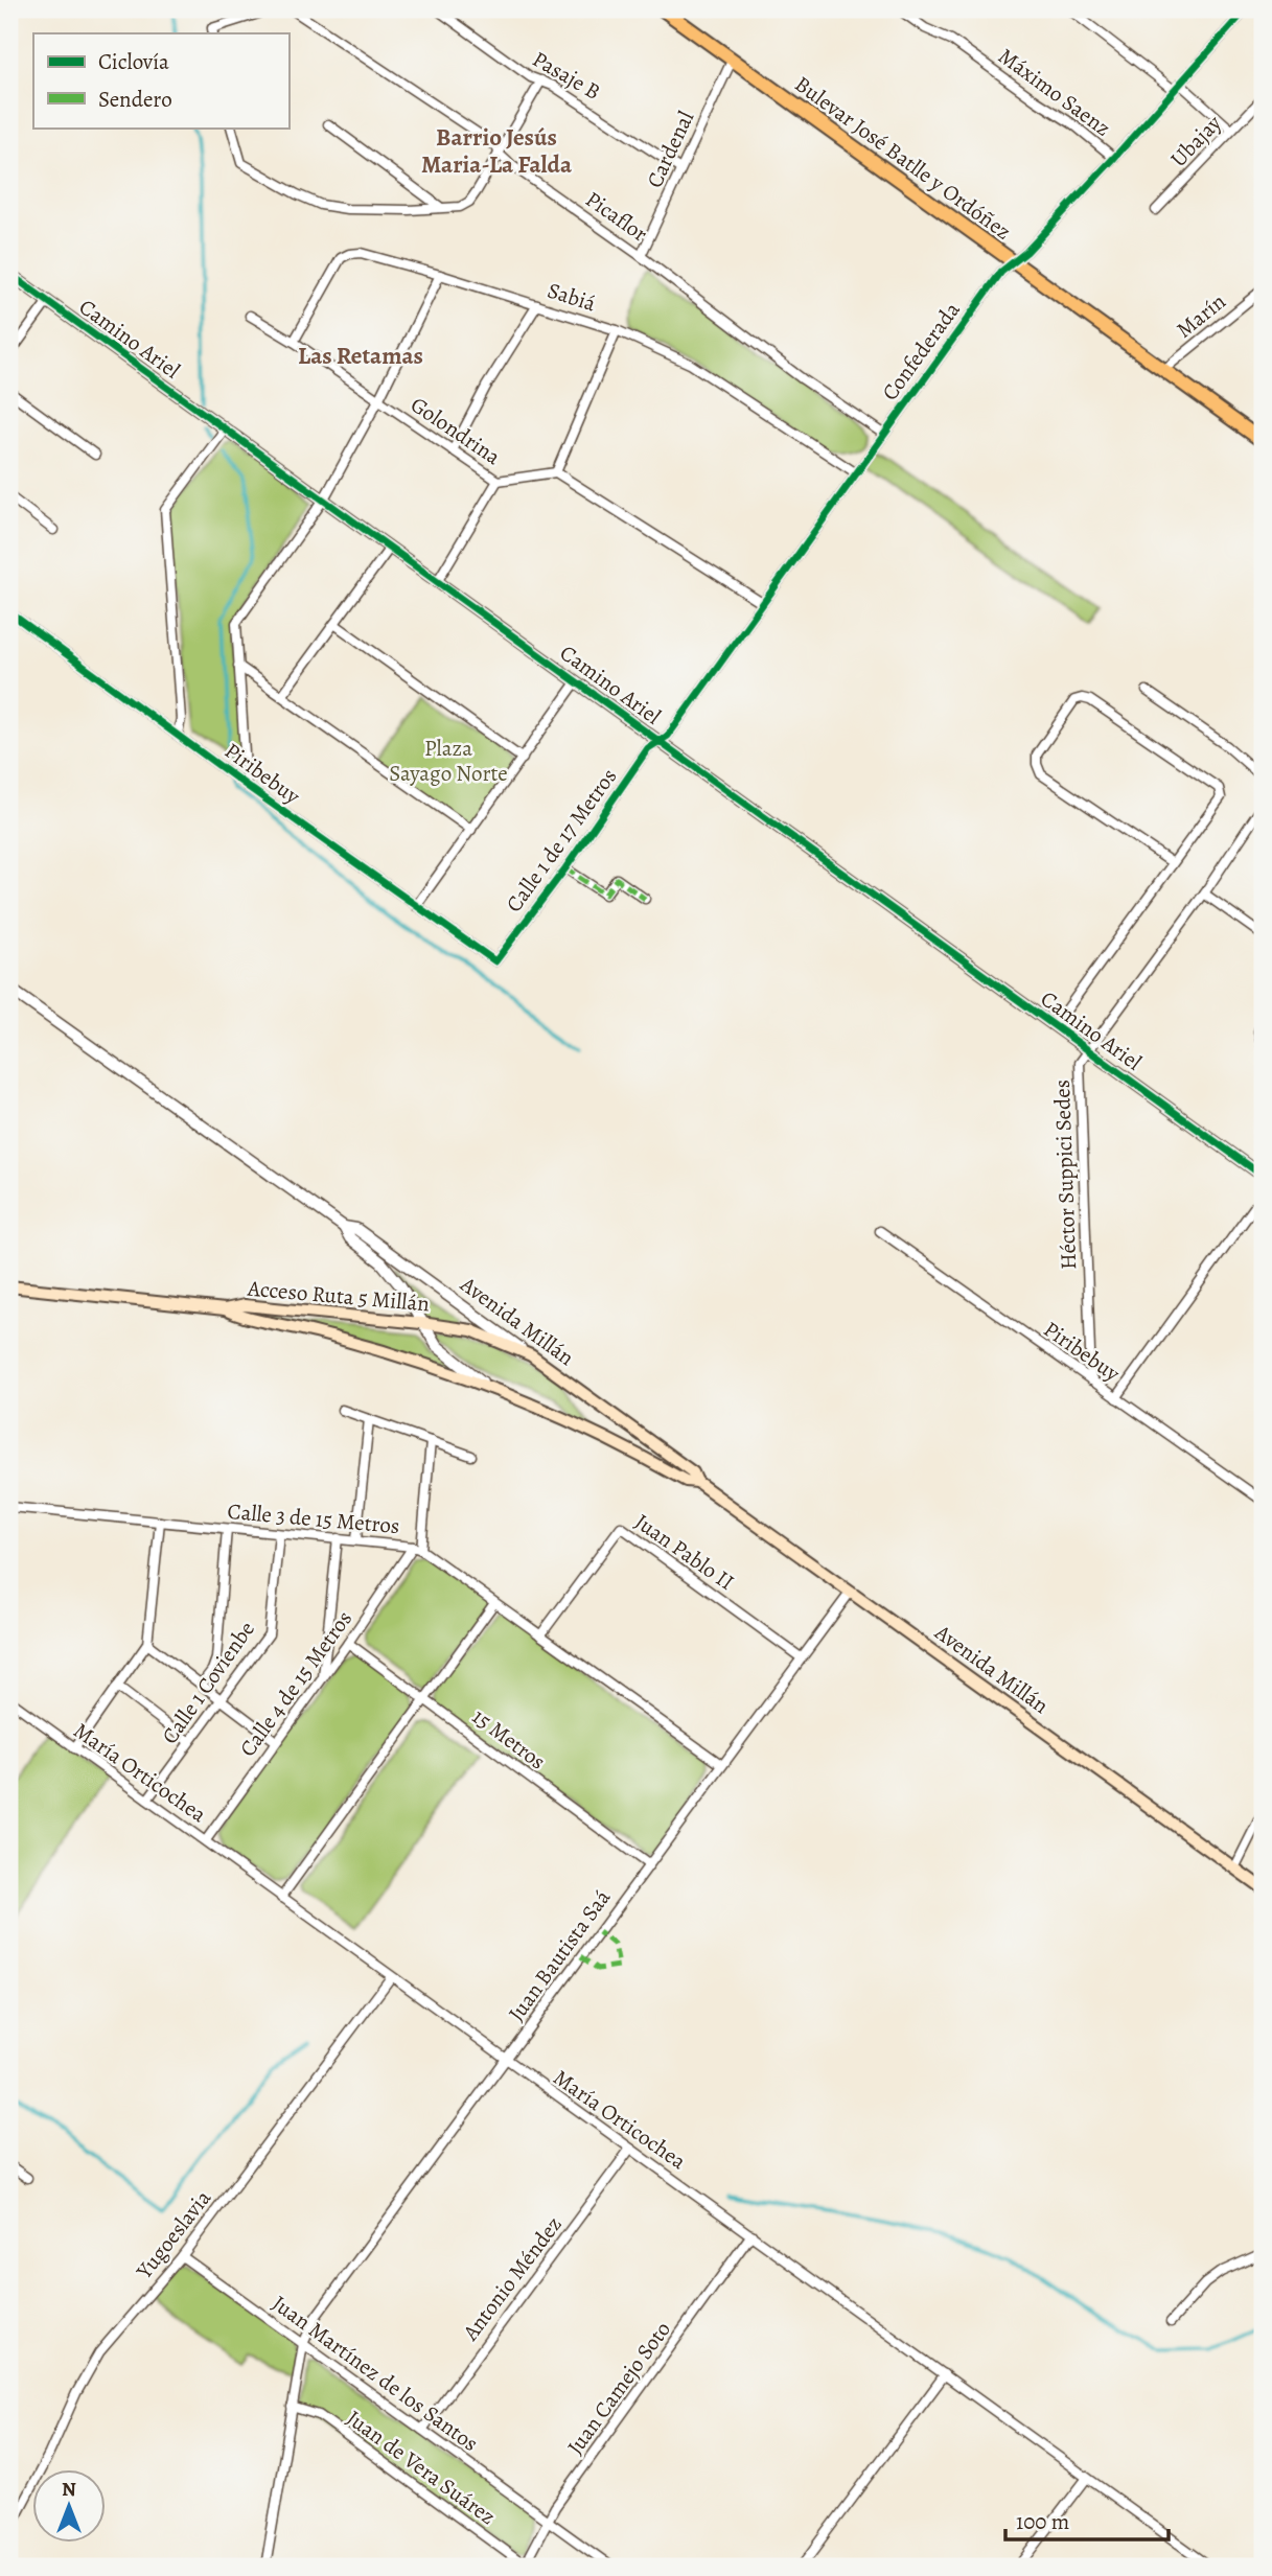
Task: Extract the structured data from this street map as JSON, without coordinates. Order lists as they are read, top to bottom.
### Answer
{
  "streets": {
    "main road": ["Bulevar José Batlle y Ordóñez", "Acceso Ruta 5 Millán", "Avenida Millán"],
    "street": [
      "Pasaje B",
      "Máximo Saenz",
      "Ubajay",
      "Cardenal",
      "Picaflor",
      "Sabiá",
      "Marín",
      "Camino Ariel",
      "Confederada",
      "Golondrina",
      "Piribebuy",
      "Calle 1 de 17 Metros",
      "Héctor Suppici Sedes",
      "Calle 3 de 15 Metros",
      "Juan Pablo II",
      "Calle 1 Covienbe",
      "Calle 4 de 15 Metros",
      "15 Metros",
      "María Orticochea",
      "Juan Bautista Saá",
      "Yugoeslavia",
      "Antonio Méndez",
      "Juan Martínez de los Santos",
      "Juan Camejo Soto",
      "Juan de Vera Suárez"
    ]
  },
  "crossings": [
    ["Pasaje B", "Cardenal"],
    ["Máximo Saenz", "Confederada"],
    ["Cardenal", "Bulevar José Batlle y Ordóñez"],
    ["Cardenal", "Picaflor"],
    ["Bulevar José Batlle y Ordóñez", "Marín"],
    ["Bulevar José Batlle y Ordóñez", "Confederada"],
    ["Picaflor", "Confederada"],
    ["Sabiá", "Confederada"],
    ["Sabiá", "Golondrina"],
    ["Camino Ariel", "Confederada"],
    ["Camino Ariel", "Calle 1 de 17 Metros"],
    ["Camino Ariel", "Héctor Suppici Sedes"],
    ["Confederada", "Calle 1 de 17 Metros"],
    ["Piribebuy", "Calle 1 de 17 Metros"],
    ["Piribebuy", "Héctor Suppici Sedes"],
    ["Acceso Ruta 5 Millán", "Avenida Millán"],
    ["Avenida Millán", "Juan Bautista Saá"],
    ["Calle 3 de 15 Metros", "Juan Pablo II"],
    ["Calle 3 de 15 Metros", "Calle 1 Covienbe"],
    ["Calle 3 de 15 Metros", "Calle 4 de 15 Metros"],
    ["Calle 3 de 15 Metros", "Juan Bautista Saá"],
    ["Juan Pablo II", "Juan Bautista Saá"],
    ["Calle 1 Covienbe", "María Orticochea"],
    ["Calle 4 de 15 Metros", "15 Metros"],
    ["Calle 4 de 15 Metros", "María Orticochea"],
    ["15 Metros", "Juan Bautista Saá"],
    ["María Orticochea", "Juan Bautista Saá"],
    ["María Orticochea", "Yugoeslavia"],
    ["María Orticochea", "Antonio Méndez"],
    ["María Orticochea", "Juan Camejo Soto"],
    ["Juan Bautista Saá", "Juan Martínez de los Santos"],
    ["Juan Bautista Saá", "Juan de Vera Suárez"],
    ["Yugoeslavia", "Juan Martínez de los Santos"],
    ["Antonio Méndez", "Juan Martínez de los Santos"],
    ["Juan Martínez de los Santos", "Juan Camejo Soto"],
    ["Juan Camejo Soto", "Juan de Vera Suárez"]
  ],
  "districts": ["Barrio Jesús Maria-La Falda", "Las Retamas"],
  "parks": ["Plaza Sayago Norte"],
  "legend": ["Ciclovía", "Sendero"],
  "scale_bar": "100 m",
  "north": "top"
}
